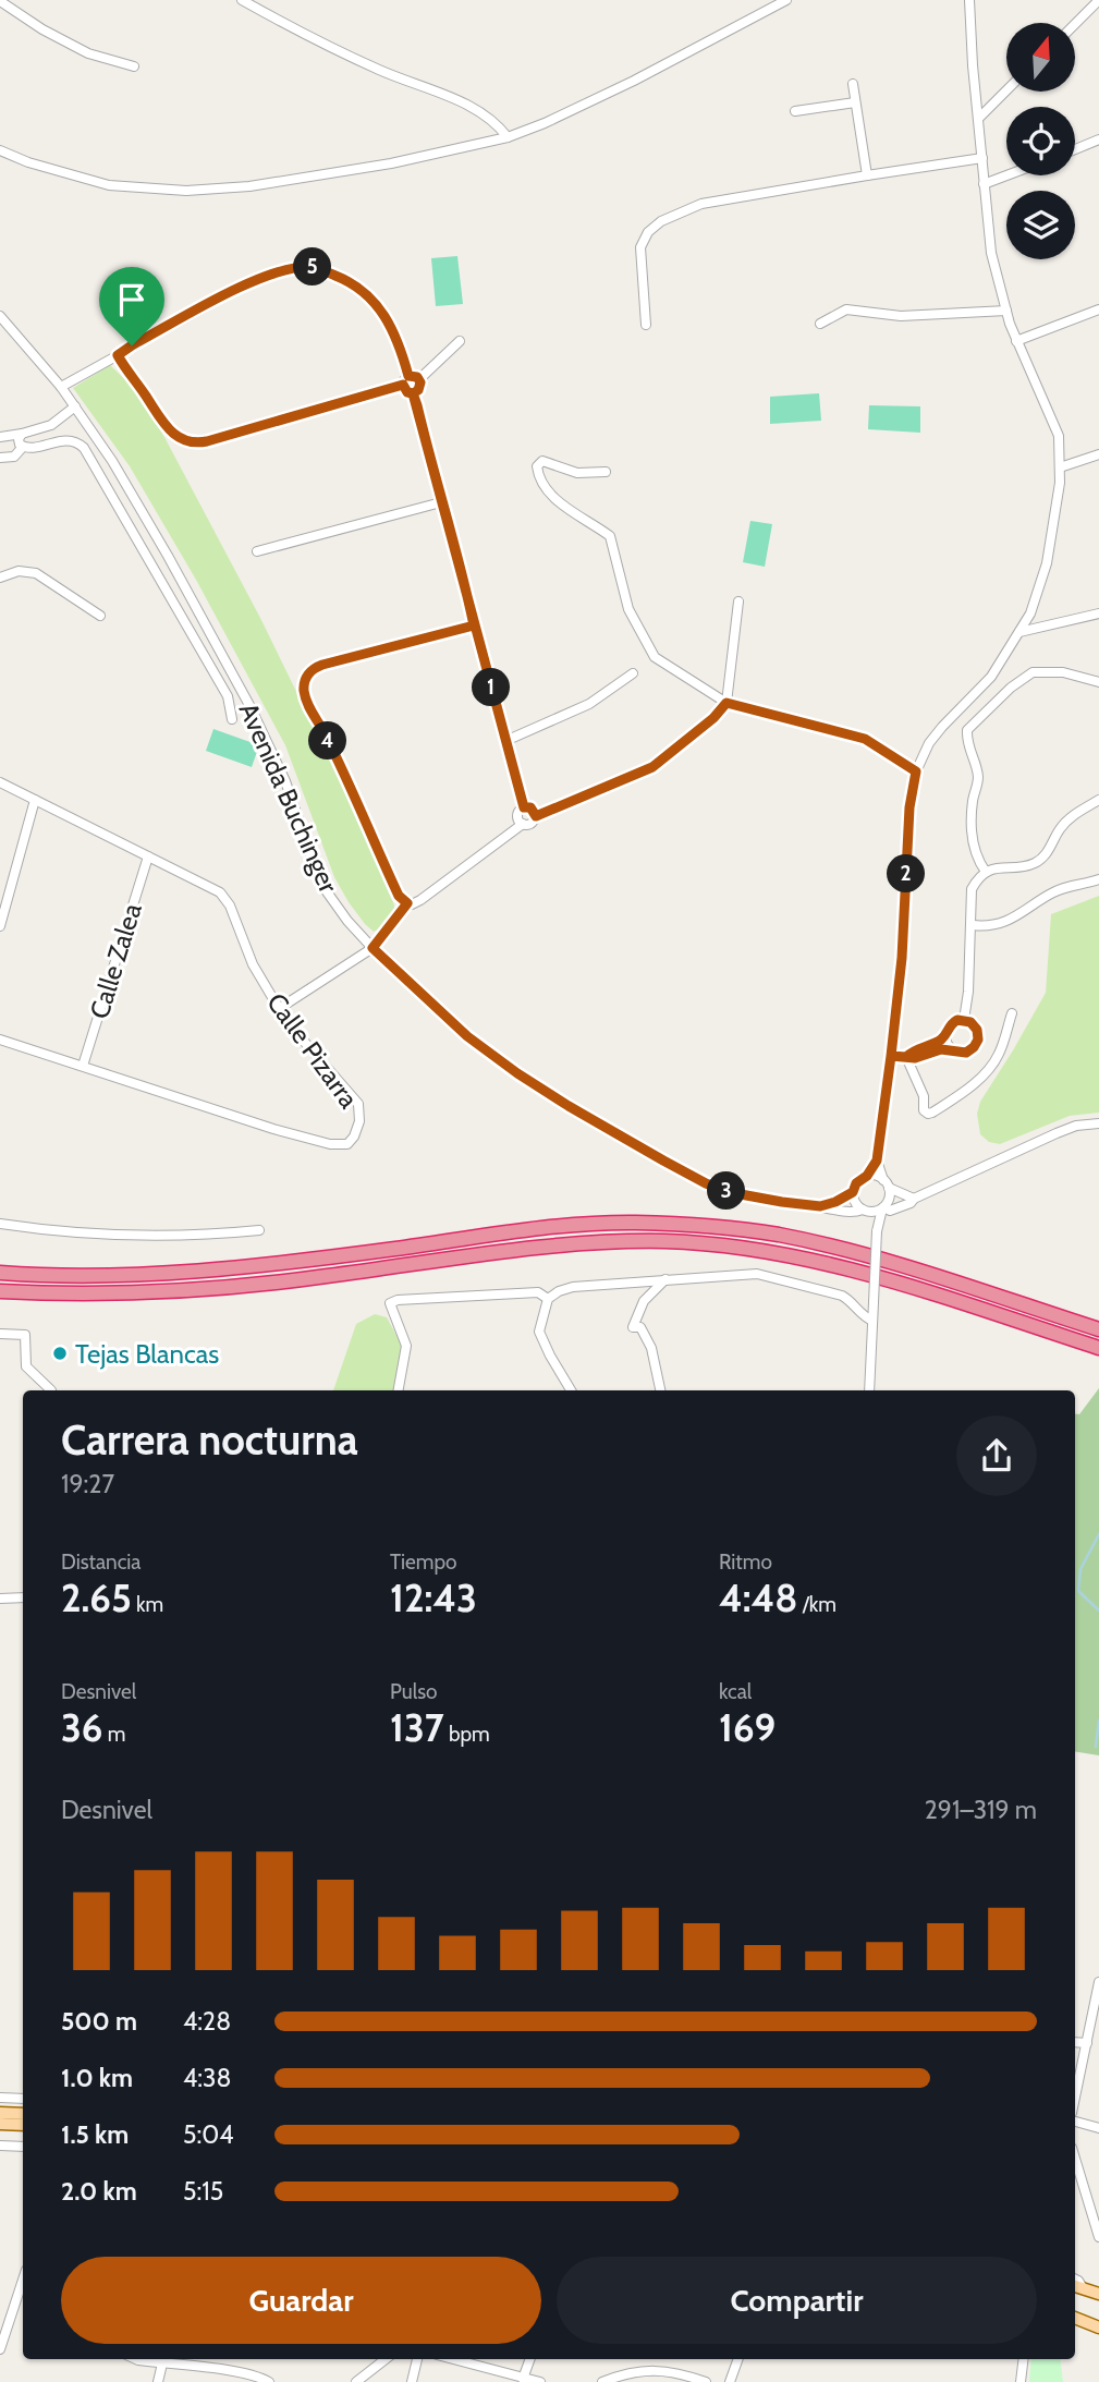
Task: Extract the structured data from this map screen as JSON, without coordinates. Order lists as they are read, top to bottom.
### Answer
{
  "streets": {
    "street": ["Avenida Buchinger", "Calle Zalea", "Calle Pizarra"]
  },
  "crossings": [
    ["Calle Zalea", "Calle Pizarra"]
  ],
  "places": ["Tejas Blancas"],
  "north": "top",
  "page": {
    "pins": [
      "5",
      "1",
      "4",
      "2",
      "3"
    ],
    "heading": ["Carrera nocturna", "19:27"],
    "stats": [
      ["Distancia", "2.65 km"],
      ["Tiempo", "12:43"],
      ["Ritmo", "4:48 /km"],
      ["Desnivel", "36 m"],
      ["Pulso", "137 bpm"],
      ["kcal", "169"]
    ],
    "chart": ["Desnivel", "291–319 m"],
    "list": [
      {
        "name": "500 m",
        "note": "4:28"
      },
      {
        "name": "1.0 km",
        "note": "4:38"
      },
      {
        "name": "1.5 km",
        "note": "5:04"
      },
      {
        "name": "2.0 km",
        "note": "5:15"
      }
    ],
    "buttons": ["Guardar", "Compartir"]
  }
}
